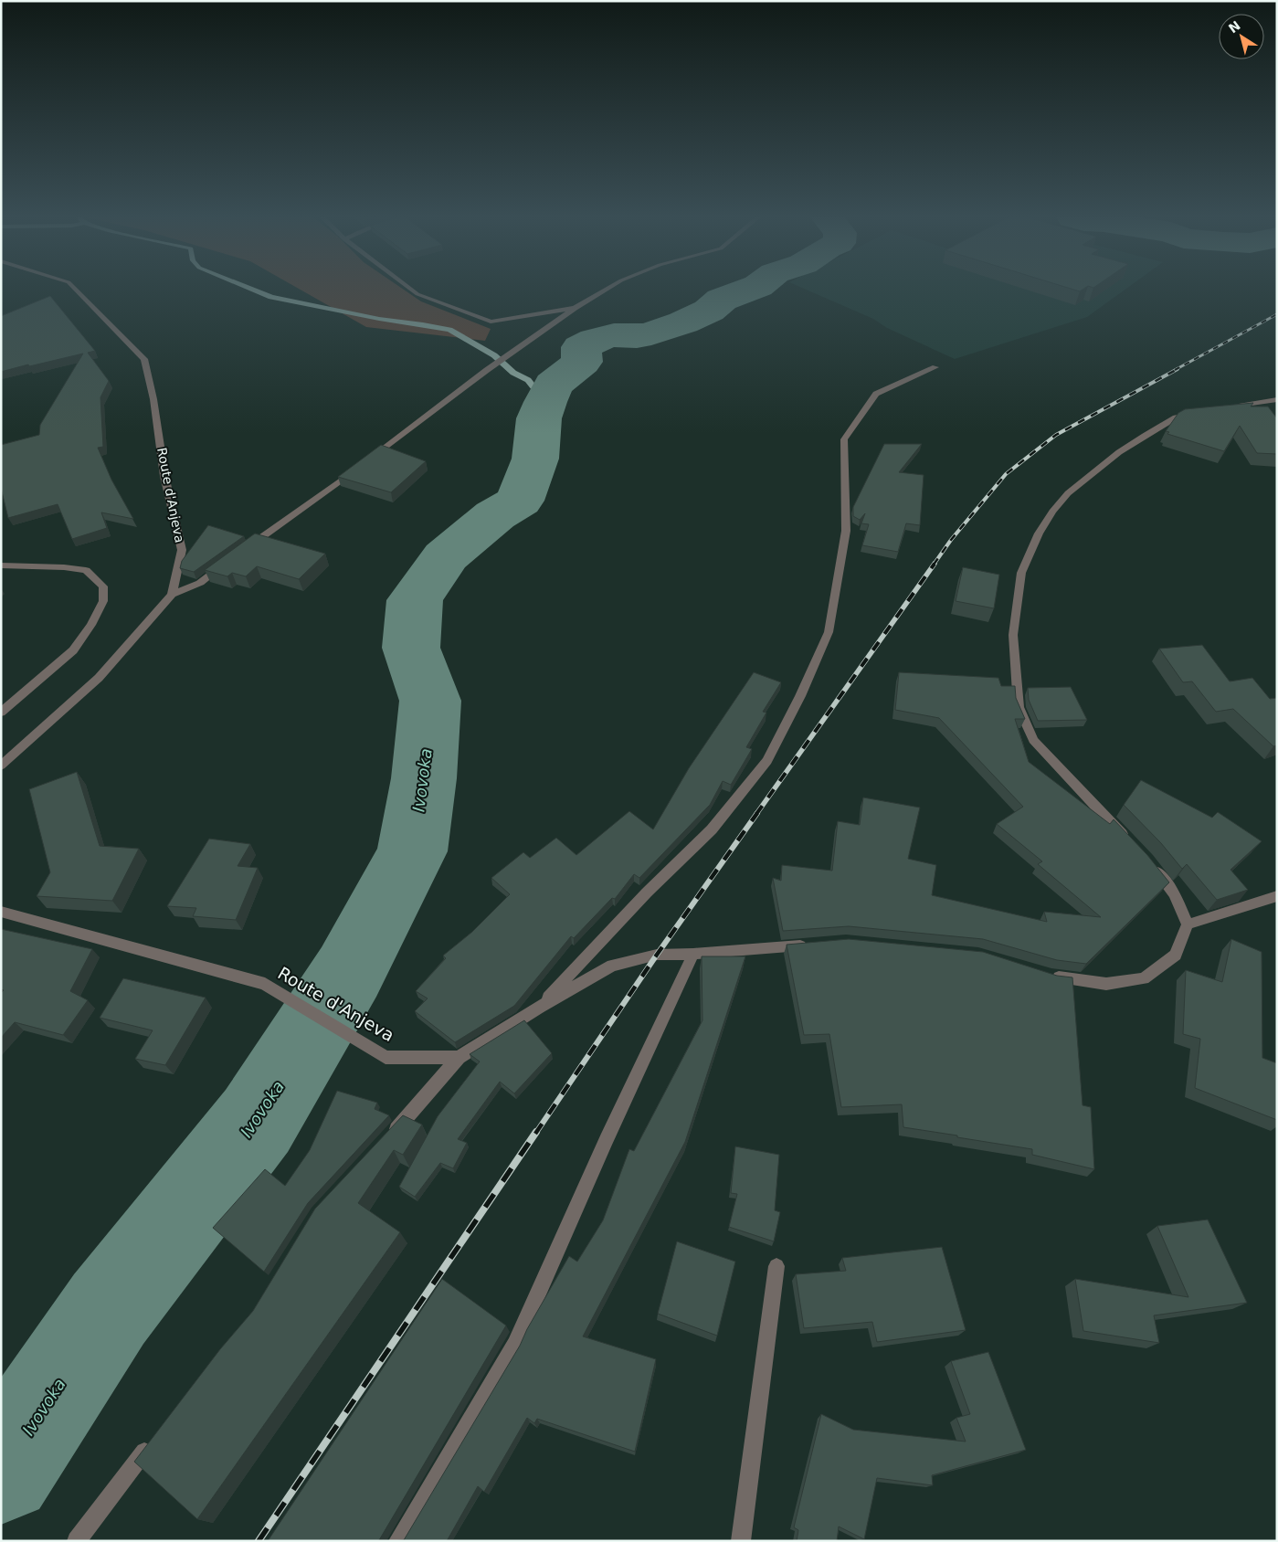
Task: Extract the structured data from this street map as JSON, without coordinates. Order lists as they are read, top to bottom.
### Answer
{
  "streets": {
    "street": ["Route d'Anjeva"]
  },
  "water": ["Ivovoka"],
  "north": "top left"
}
